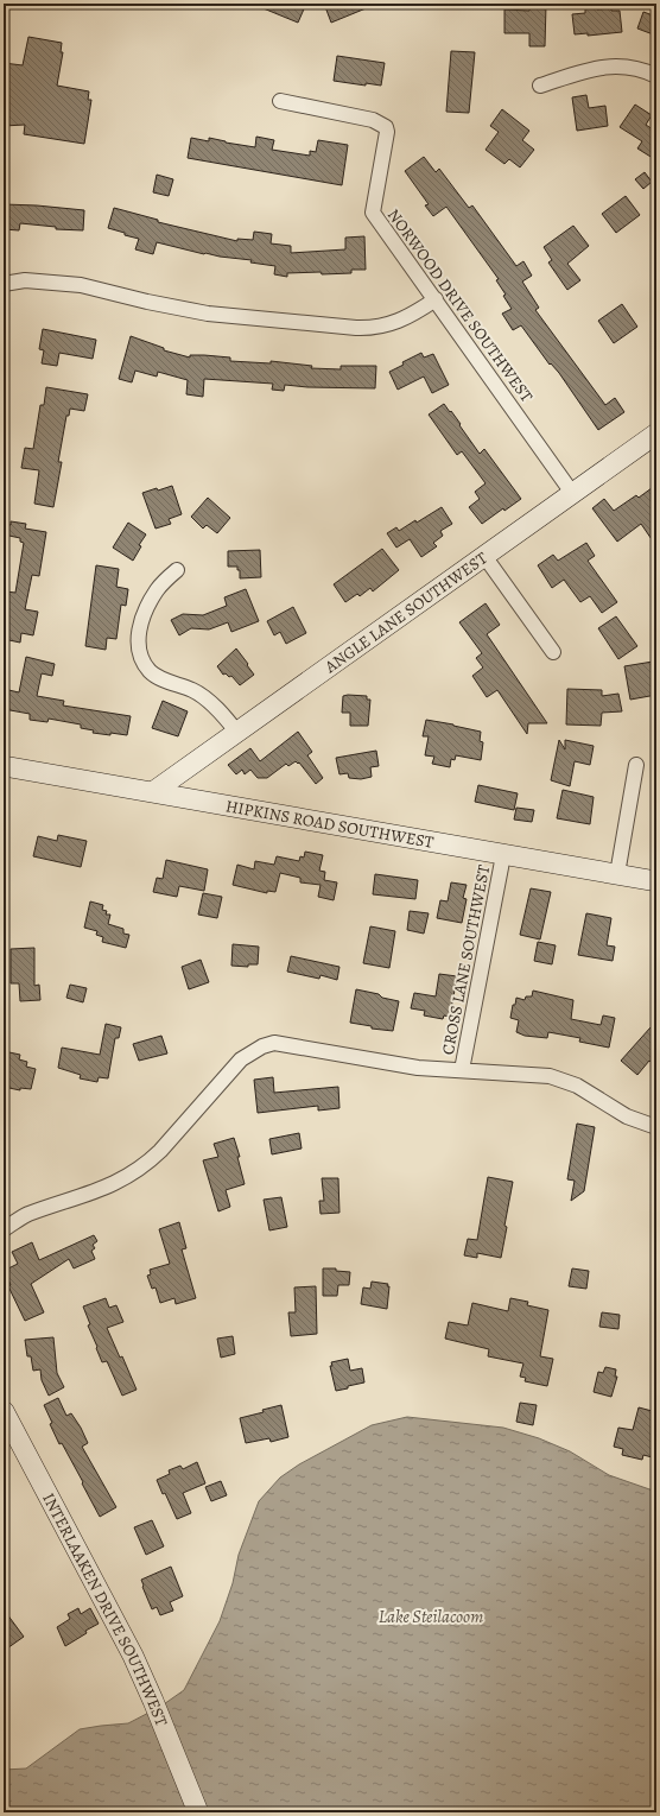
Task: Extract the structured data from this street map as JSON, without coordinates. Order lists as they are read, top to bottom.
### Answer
{
  "streets": {
    "street": [
      "NORWOOD DRIVE SOUTHWEST",
      "ANGLE LANE SOUTHWEST",
      "HIPKINS ROAD SOUTHWEST",
      "CROSS LANE SOUTHWEST",
      "INTERLAAKEN DRIVE SOUTHWEST"
    ]
  },
  "crossings": [
    ["NORWOOD DRIVE SOUTHWEST", "ANGLE LANE SOUTHWEST"],
    ["ANGLE LANE SOUTHWEST", "HIPKINS ROAD SOUTHWEST"],
    ["HIPKINS ROAD SOUTHWEST", "CROSS LANE SOUTHWEST"]
  ],
  "water": ["Lake Steilacoom"]
}
